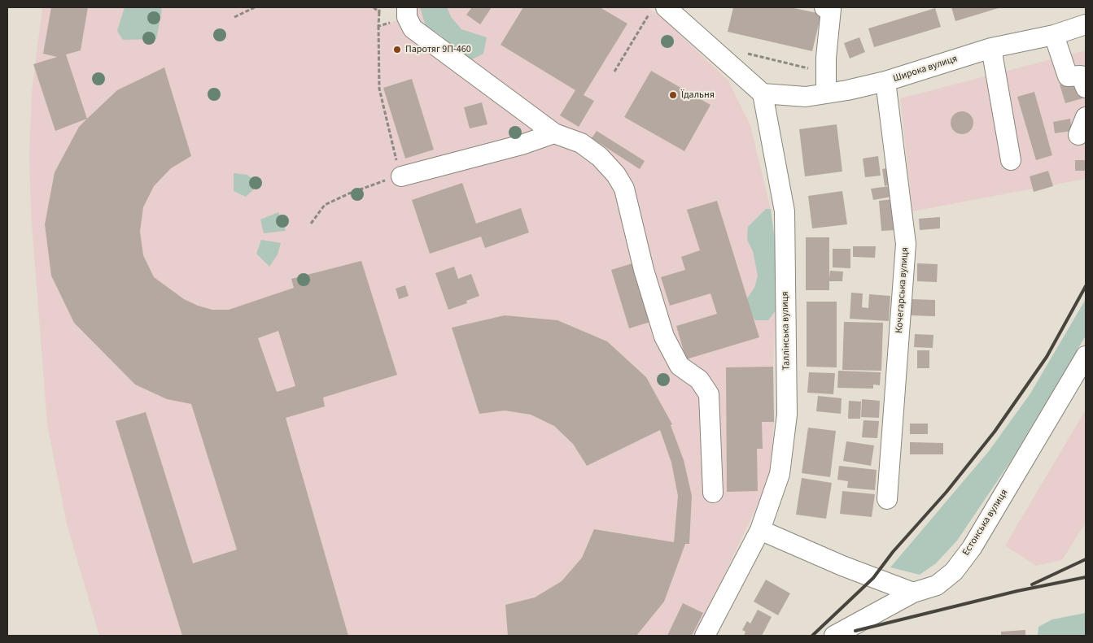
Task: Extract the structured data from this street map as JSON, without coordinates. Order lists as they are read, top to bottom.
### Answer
{
  "streets": {
    "street": [
      "Широка вулиця",
      "Кочегарська вулиця",
      "Таллінська вулиця",
      "Естонська вулиця"
    ]
  },
  "crossings": [
    ["Широка вулиця", "Кочегарська вулиця"],
    ["Широка вулиця", "Таллінська вулиця"]
  ],
  "places": ["Паротяг 9П-460", "Їдальня"]
}
